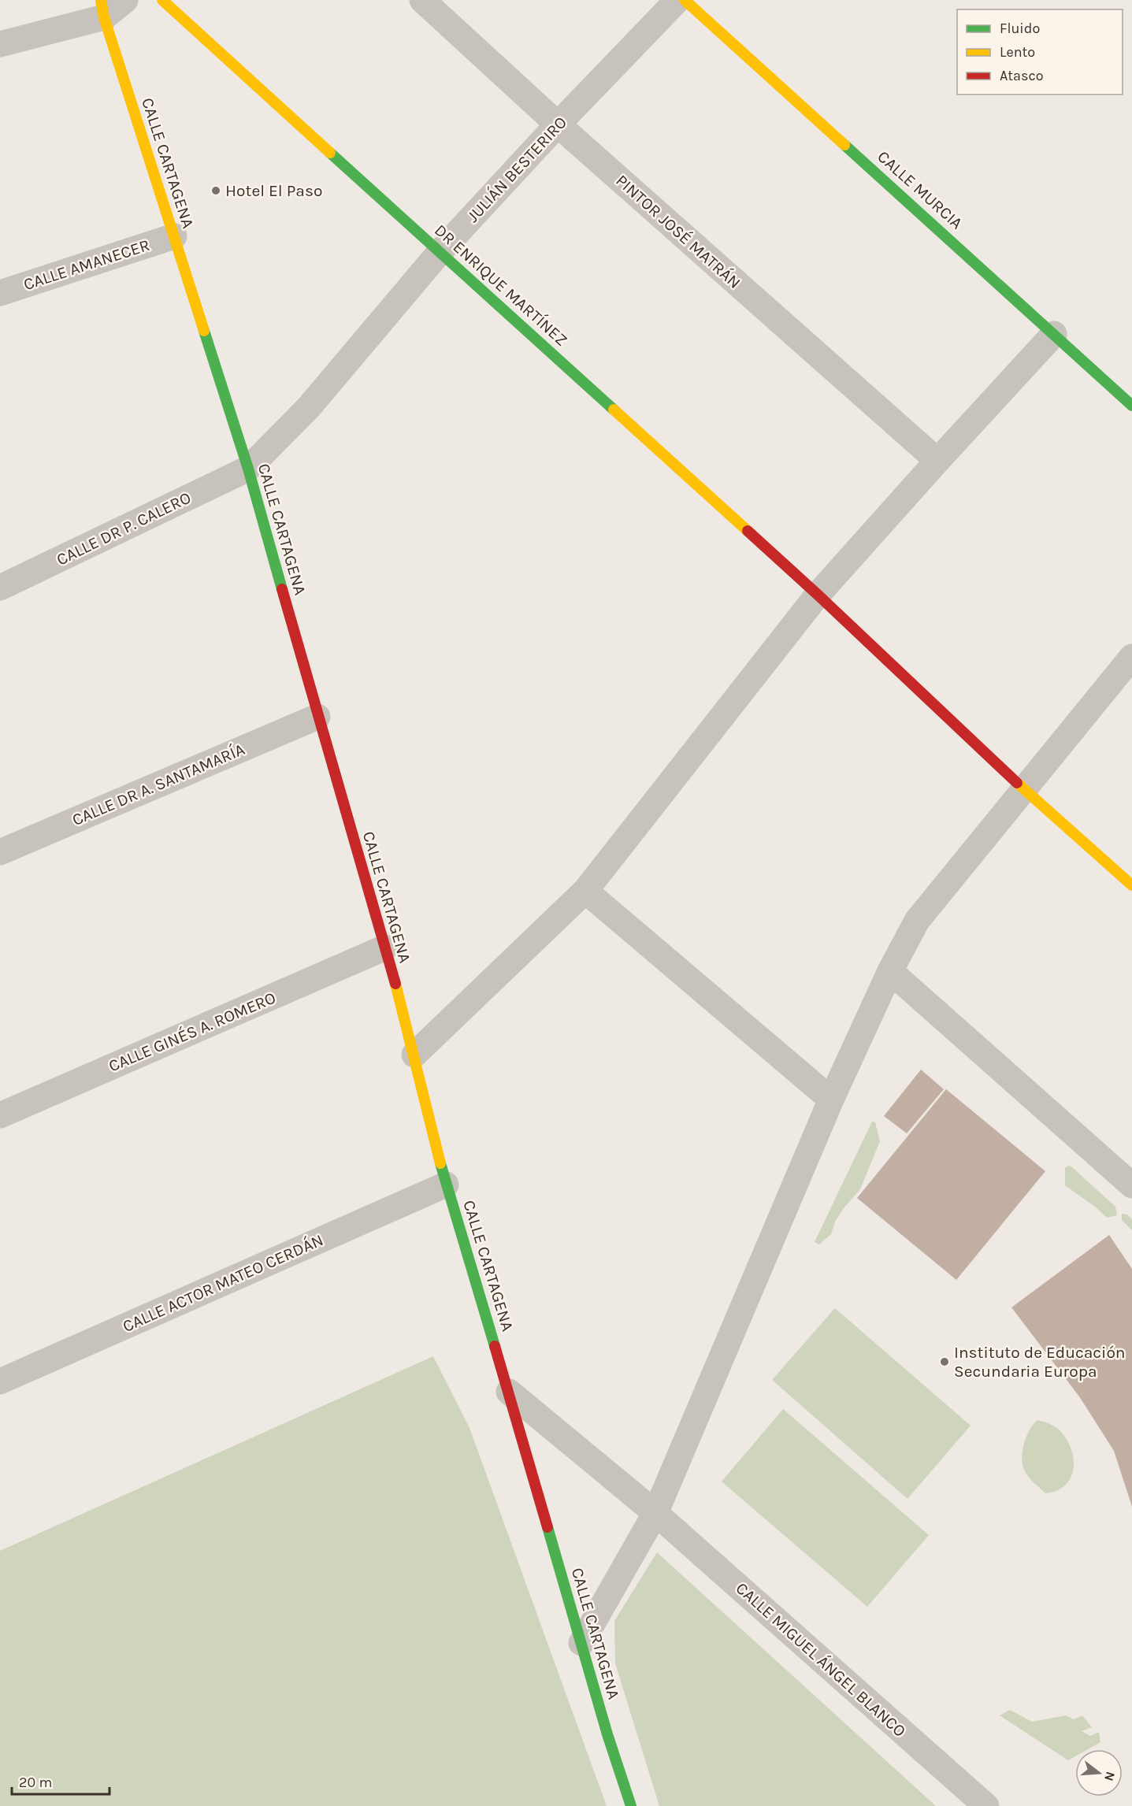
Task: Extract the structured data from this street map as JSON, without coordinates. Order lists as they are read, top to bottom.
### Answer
{
  "streets": {
    "street": [
      "CALLE CARTAGENA",
      "JULIÁN BESTERIRO",
      "CALLE MURCIA",
      "PINTOR JOSÉ MATRÁN",
      "CALLE AMANECER",
      "DR ENRIQUE MARTÍNEZ",
      "CALLE DR P. CALERO",
      "CALLE DR A. SANTAMARÍA",
      "CALLE GINÉS A. ROMERO",
      "CALLE ACTOR MATEO CERDÁN",
      "CALLE MIGUEL ÁNGEL BLANCO"
    ]
  },
  "crossings": [
    ["CALLE CARTAGENA", "JULIÁN BESTERIRO"],
    ["CALLE CARTAGENA", "CALLE AMANECER"],
    ["CALLE CARTAGENA", "CALLE DR P. CALERO"],
    ["CALLE CARTAGENA", "CALLE DR A. SANTAMARÍA"],
    ["CALLE CARTAGENA", "CALLE GINÉS A. ROMERO"],
    ["CALLE CARTAGENA", "CALLE ACTOR MATEO CERDÁN"],
    ["CALLE CARTAGENA", "CALLE MIGUEL ÁNGEL BLANCO"],
    ["JULIÁN BESTERIRO", "PINTOR JOSÉ MATRÁN"],
    ["JULIÁN BESTERIRO", "DR ENRIQUE MARTÍNEZ"],
    ["JULIÁN BESTERIRO", "CALLE DR P. CALERO"]
  ],
  "places": ["Hotel El Paso", "Instituto de Educación Secundaria Europa"],
  "legend": ["Fluido", "Lento", "Atasco"],
  "scale_bar": "20 m",
  "north": "right"
}
